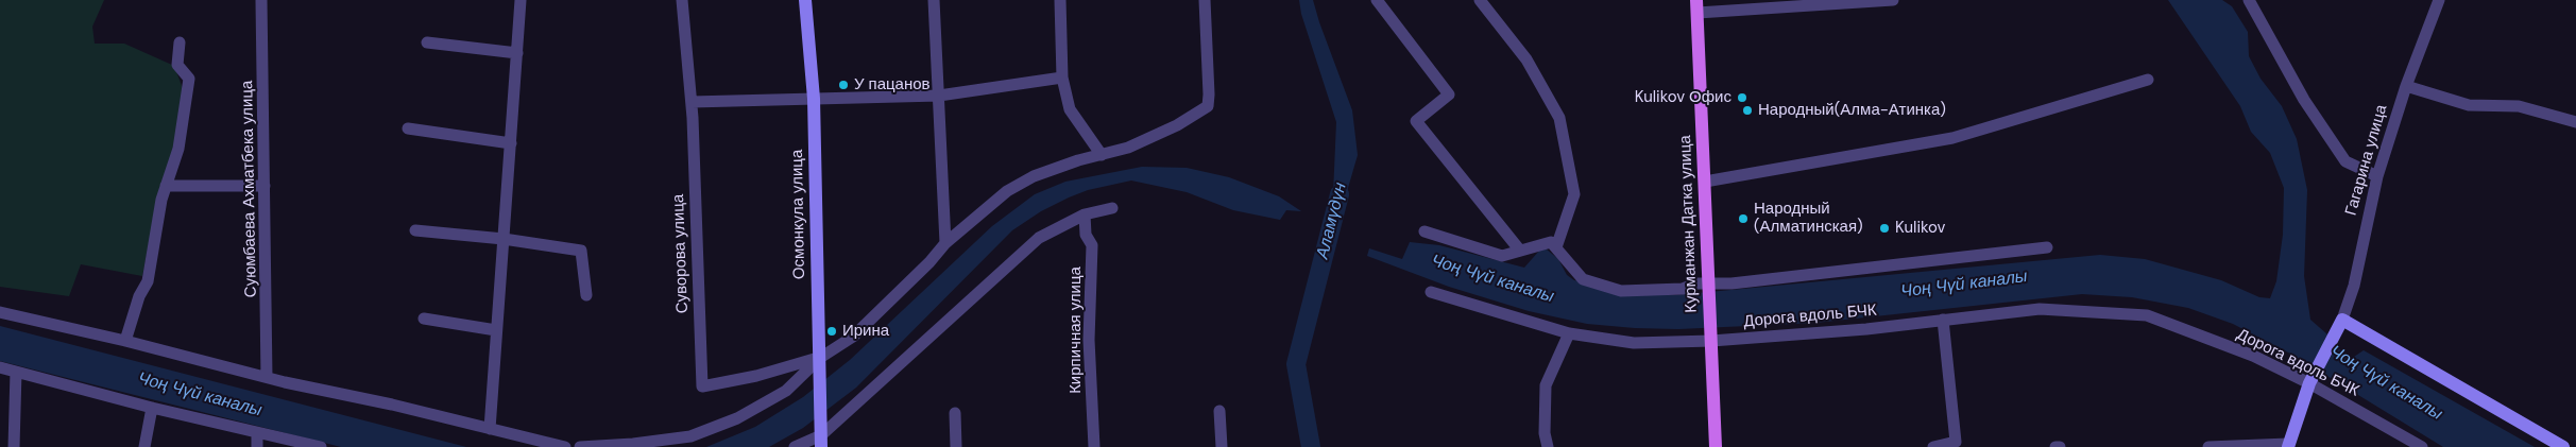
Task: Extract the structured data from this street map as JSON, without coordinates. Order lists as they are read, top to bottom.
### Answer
{
  "streets": {
    "main road": ["Курманжан Датка улица"],
    "street": [
      "Гагарина улица",
      "Суюмбаева Ахматбека улица",
      "Осмонкула улица",
      "Суворова улица",
      "Дорога вдоль БЧК",
      "Кирпичная улица"
    ]
  },
  "crossings": [
    ["Осмонкула улица", "Суворова улица"],
    ["Курманжан Датка улица", "Дорога вдоль БЧК"]
  ],
  "water": ["Аламүдүн", "Чоң Чүй каналы"],
  "places": [
    "У пацанов",
    "Kulikov Офис",
    "Народный(Алма-Атинка)",
    "Народный (Алматинская)",
    "Kulikov",
    "Ирина"
  ]
}
